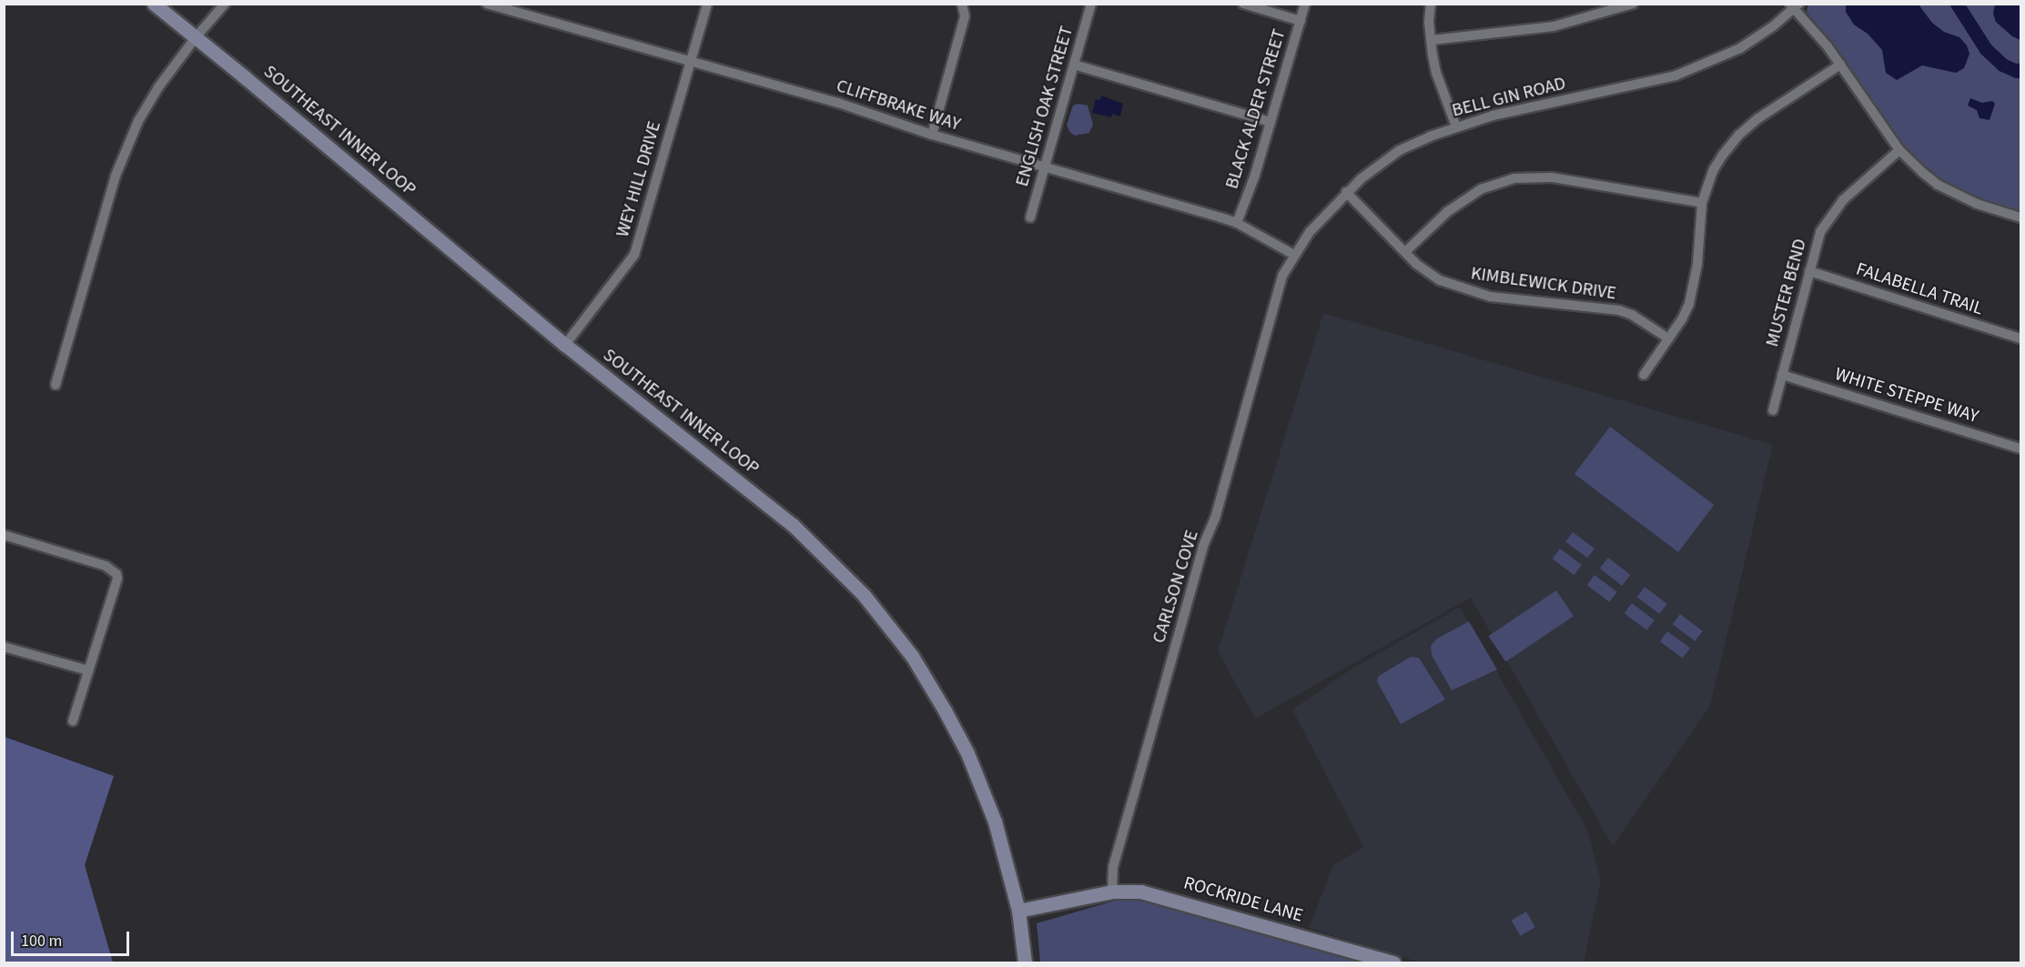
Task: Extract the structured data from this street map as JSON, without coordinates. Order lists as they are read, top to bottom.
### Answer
{
  "streets": {
    "main road": ["SOUTHEAST INNER LOOP", "ROCKRIDE LANE"],
    "street": [
      "BELL GIN ROAD",
      "CLIFFBRAKE WAY",
      "ENGLISH OAK STREET",
      "BLACK ALDER STREET",
      "WEY HILL DRIVE",
      "KIMBLEWICK DRIVE",
      "FALABELLA TRAIL",
      "MUSTER BEND",
      "WHITE STEPPE WAY",
      "CARLSON COVE"
    ]
  },
  "crossings": [
    ["BELL GIN ROAD", "CLIFFBRAKE WAY"],
    ["BELL GIN ROAD", "KIMBLEWICK DRIVE"],
    ["BELL GIN ROAD", "CARLSON COVE"],
    ["CLIFFBRAKE WAY", "ENGLISH OAK STREET"],
    ["CLIFFBRAKE WAY", "BLACK ALDER STREET"],
    ["CLIFFBRAKE WAY", "WEY HILL DRIVE"],
    ["SOUTHEAST INNER LOOP", "WEY HILL DRIVE"],
    ["SOUTHEAST INNER LOOP", "ROCKRIDE LANE"],
    ["FALABELLA TRAIL", "MUSTER BEND"],
    ["MUSTER BEND", "WHITE STEPPE WAY"],
    ["CARLSON COVE", "ROCKRIDE LANE"]
  ],
  "scale_bar": "100 m"
}
